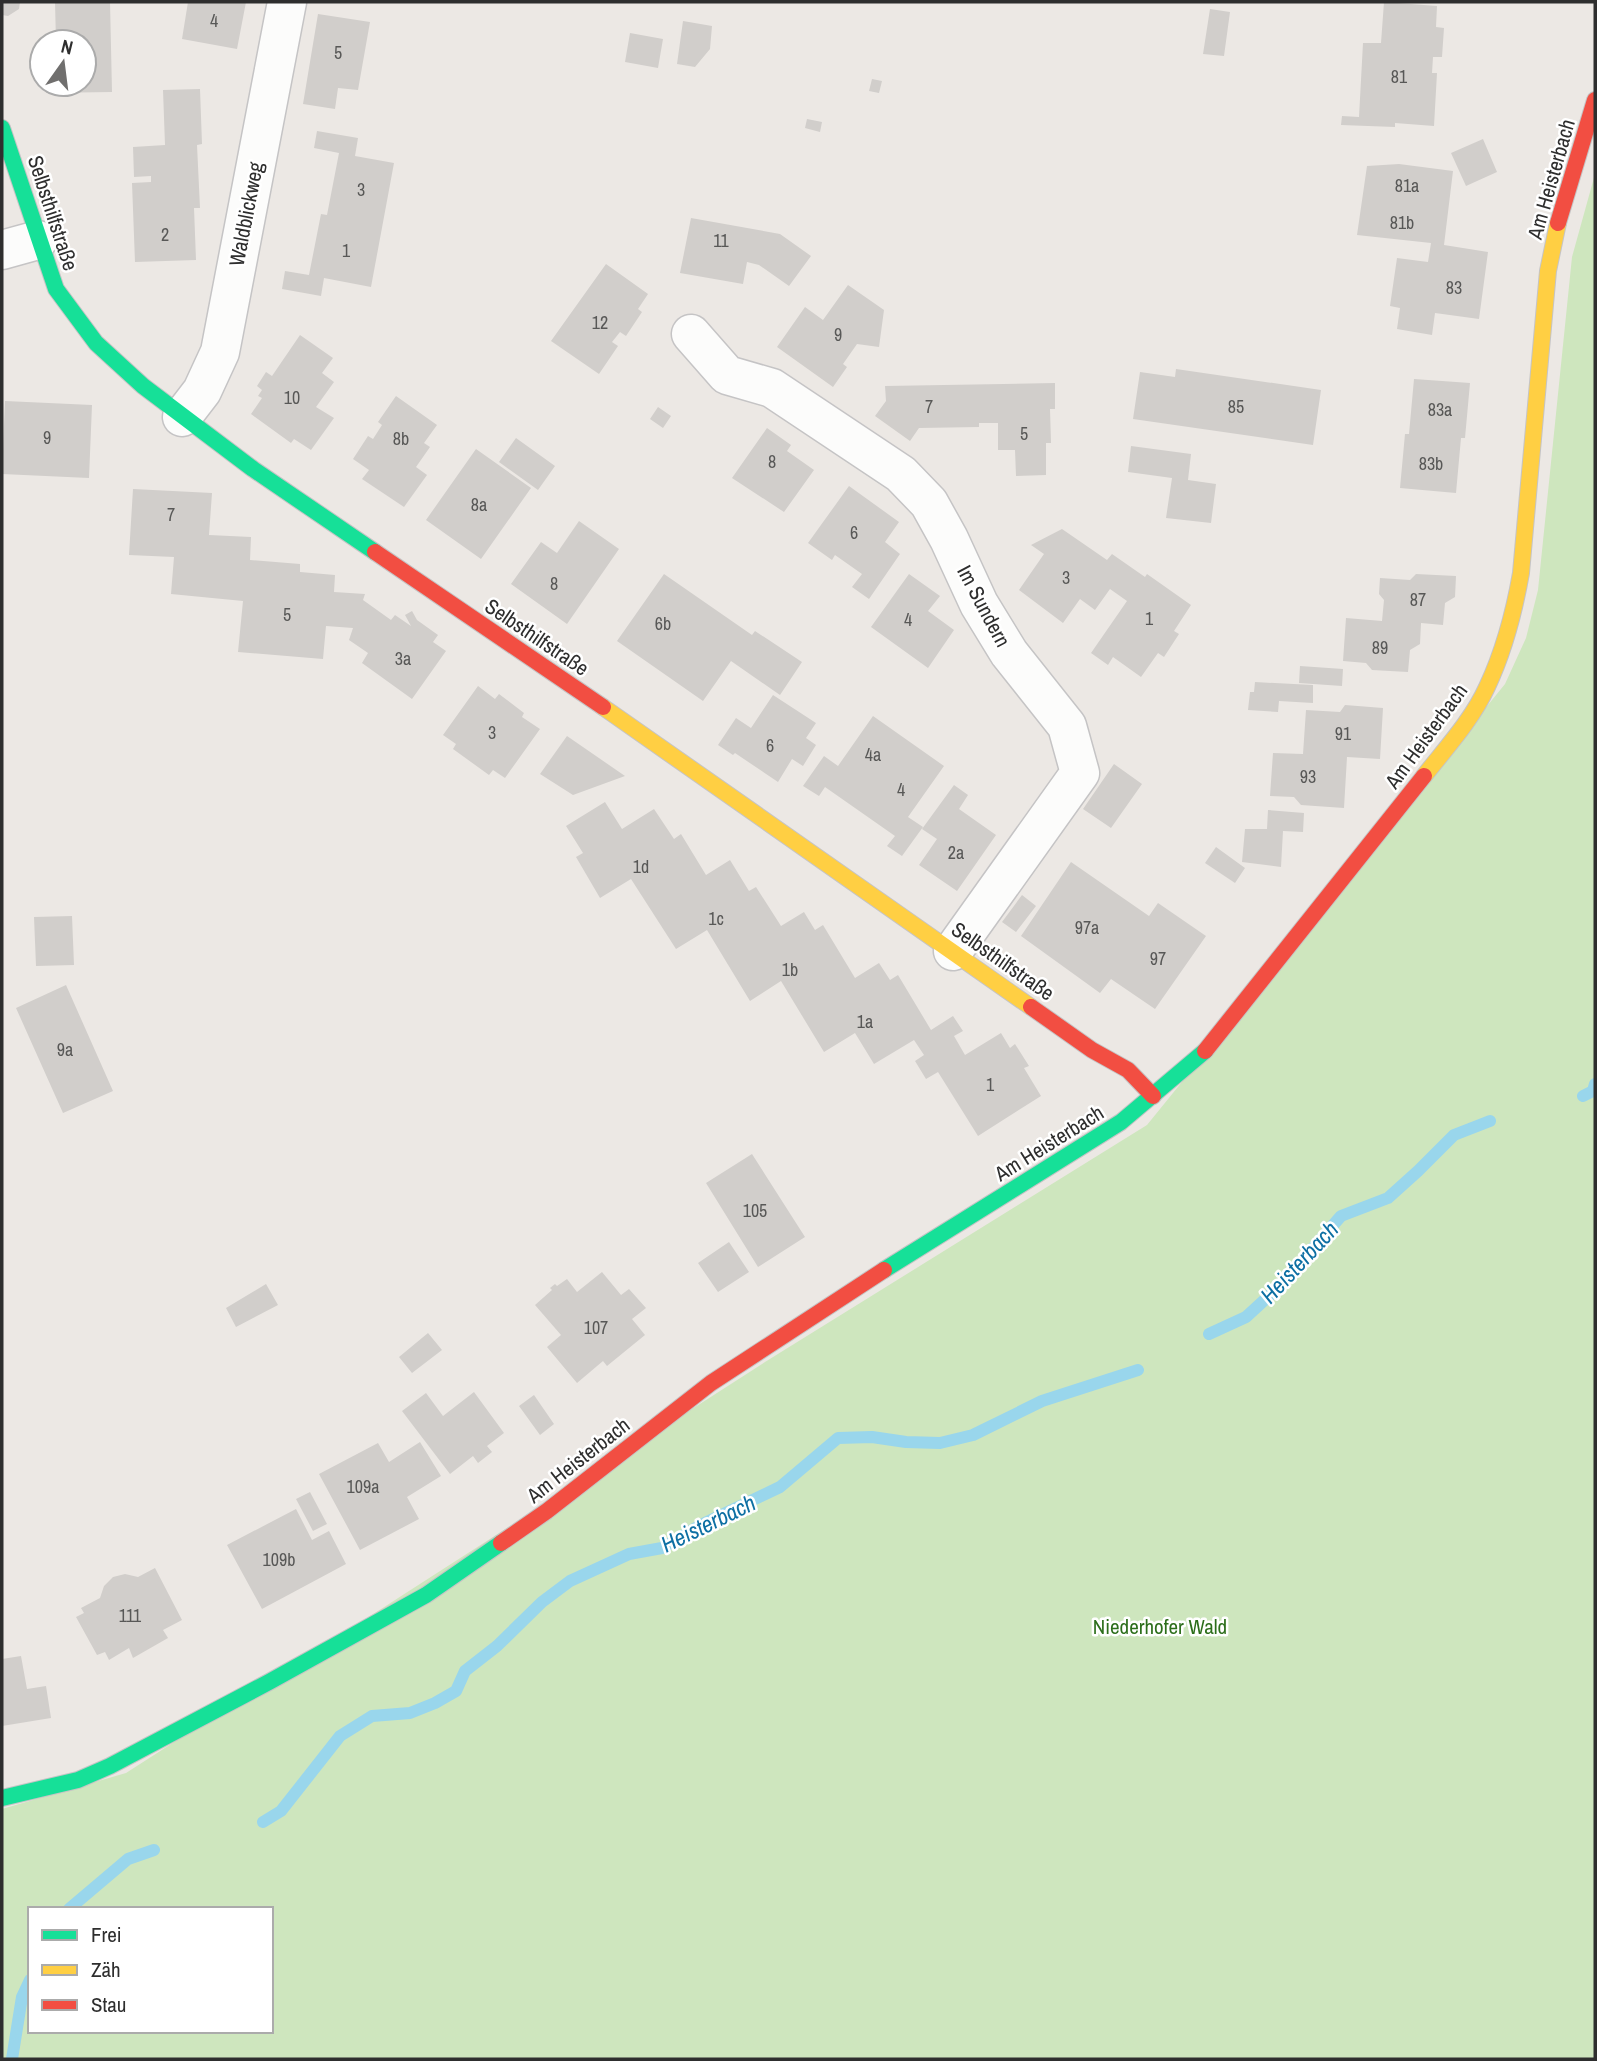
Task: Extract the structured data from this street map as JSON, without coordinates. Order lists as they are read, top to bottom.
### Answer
{
  "streets": {
    "street": [
      "Am Heisterbach",
      "Selbsthilfstraße",
      "Waldblickweg",
      "Im Sundern"
    ]
  },
  "crossings": [
    ["Am Heisterbach", "Selbsthilfstraße"],
    ["Selbsthilfstraße", "Waldblickweg"],
    ["Selbsthilfstraße", "Im Sundern"]
  ],
  "water": ["Heisterbach"],
  "parks": ["Niederhofer Wald"],
  "house_numbers": [
    "4",
    "5",
    "81",
    "81a",
    "3",
    "81b",
    "2",
    "11",
    "1",
    "83",
    "12",
    "9",
    "10",
    "7",
    "85",
    "83a",
    "5",
    "9",
    "8b",
    "8",
    "83b",
    "8a",
    "7",
    "6",
    "3",
    "8",
    "87",
    "5",
    "1",
    "4",
    "6b",
    "89",
    "3a",
    "3",
    "91",
    "6",
    "4a",
    "93",
    "4",
    "2a",
    "1d",
    "1c",
    "97a",
    "97",
    "1b",
    "1a",
    "9a",
    "1",
    "105",
    "107",
    "109a",
    "109b",
    "111"
  ],
  "legend": ["Frei", "Zäh", "Stau"],
  "north": "top"
}
